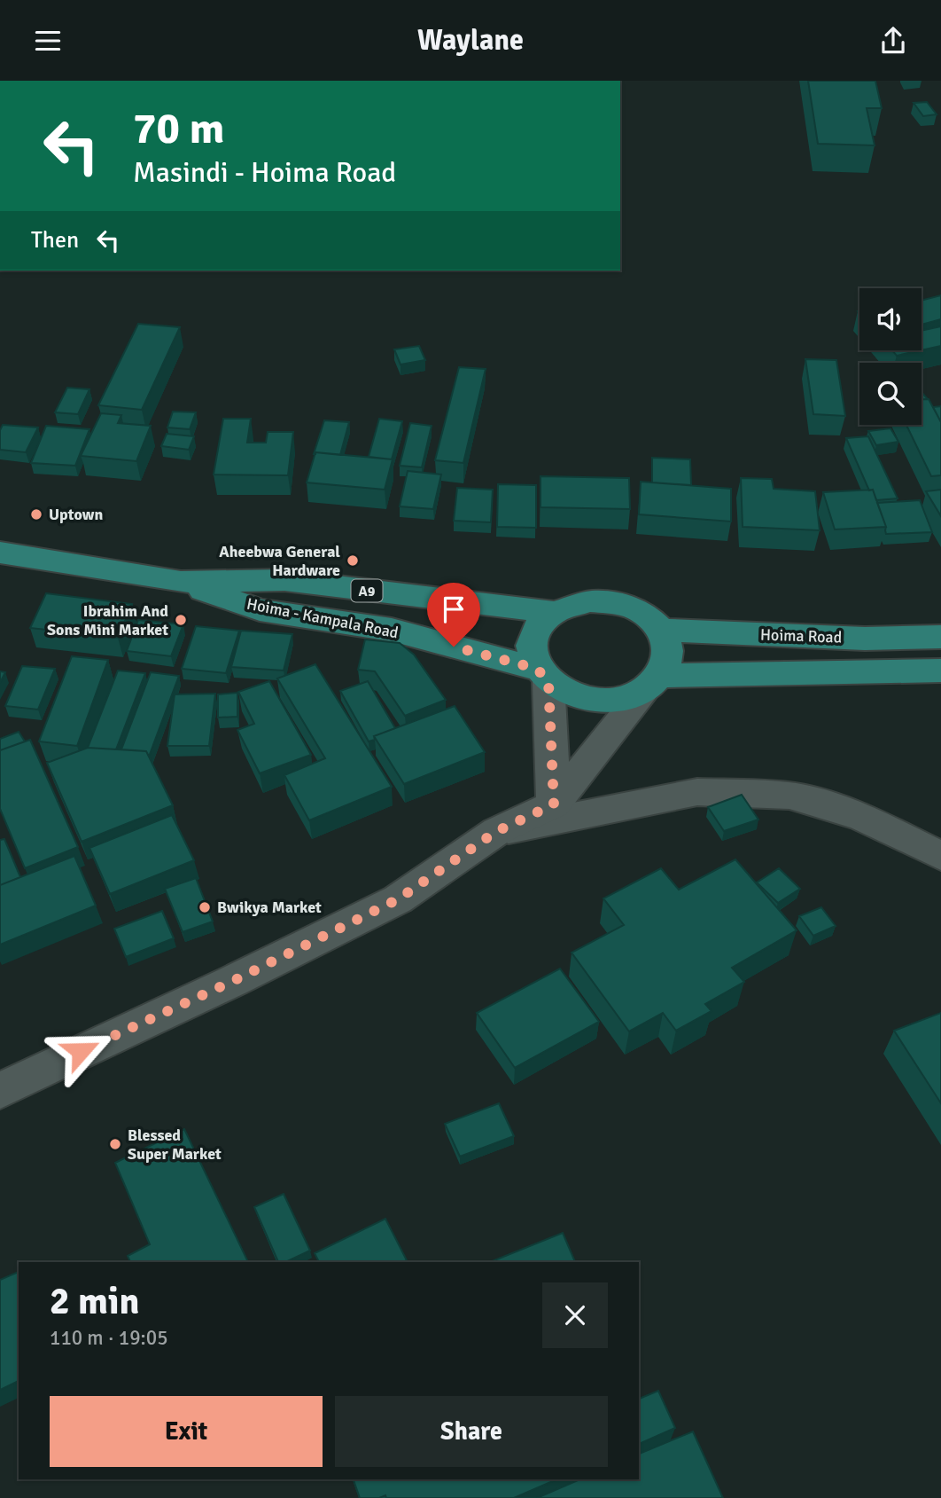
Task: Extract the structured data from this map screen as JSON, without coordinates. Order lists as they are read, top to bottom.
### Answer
{
  "streets": {
    "main road": ["A9", "Hoima - Kampala Road", "Hoima Road"]
  },
  "crossings": [
    ["A9", "Hoima - Kampala Road"],
    ["A9", "Hoima Road"],
    ["Hoima - Kampala Road", "Hoima Road"]
  ],
  "places": [
    "Uptown",
    "Aheebwa General Hardware",
    "Ibrahim And Sons Mini Market",
    "Bwikya Market",
    "Blessed Super Market"
  ],
  "page": {
    "header": "Waylane",
    "turn": ["70 m", "Masindi - Hoima Road"],
    "then": "Then",
    "heading": ["2 min", "110 m · 19:05"],
    "buttons": ["Exit", "Share"]
  }
}
